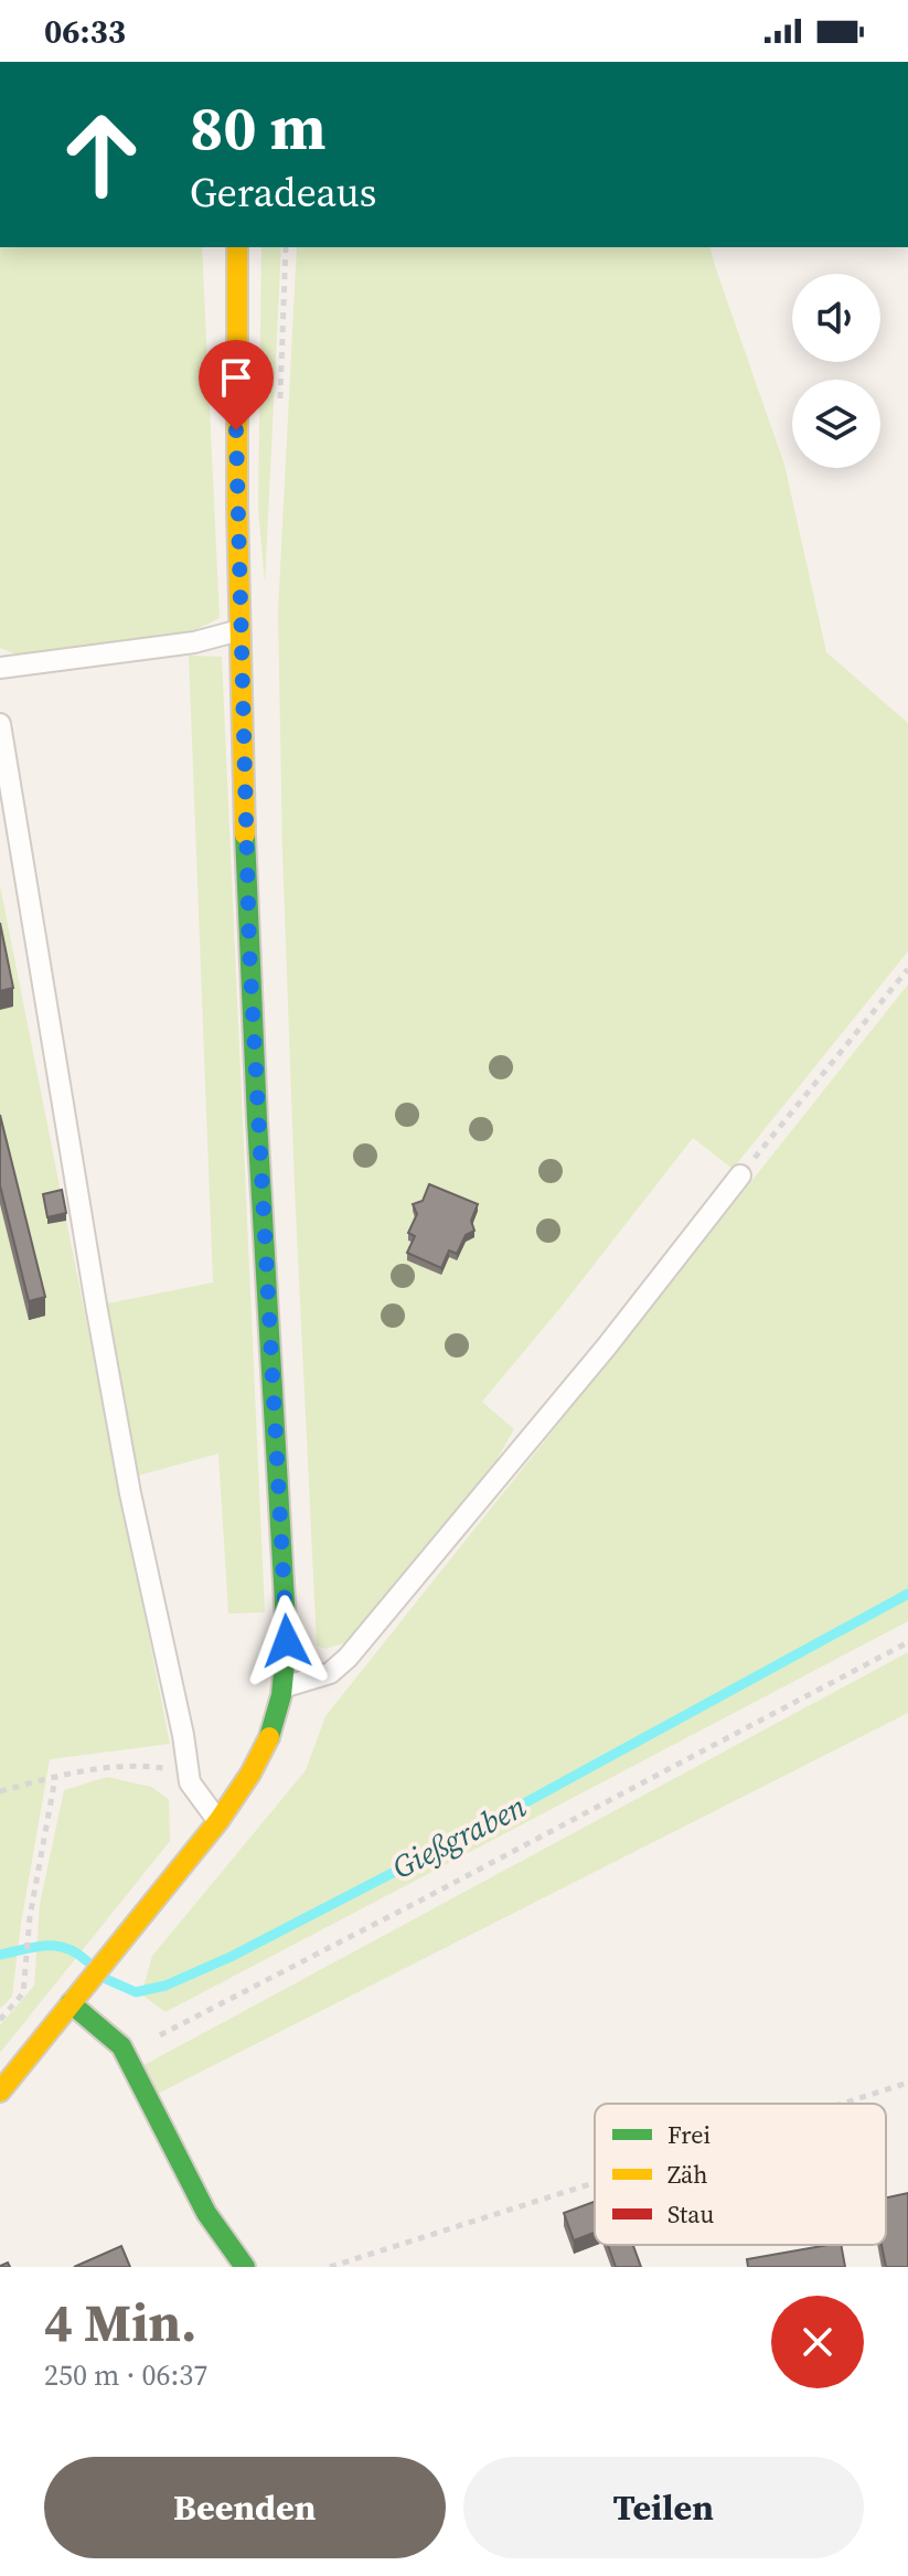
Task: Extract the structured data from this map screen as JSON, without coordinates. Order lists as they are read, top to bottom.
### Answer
{
  "water": ["Gießgraben"],
  "legend": ["Frei", "Zäh", "Stau"],
  "page": {
    "status": "06:33",
    "turn": ["80 m", "Geradeaus"],
    "heading": ["4 Min.", "250 m · 06:37"],
    "buttons": ["Beenden", "Teilen"]
  }
}
